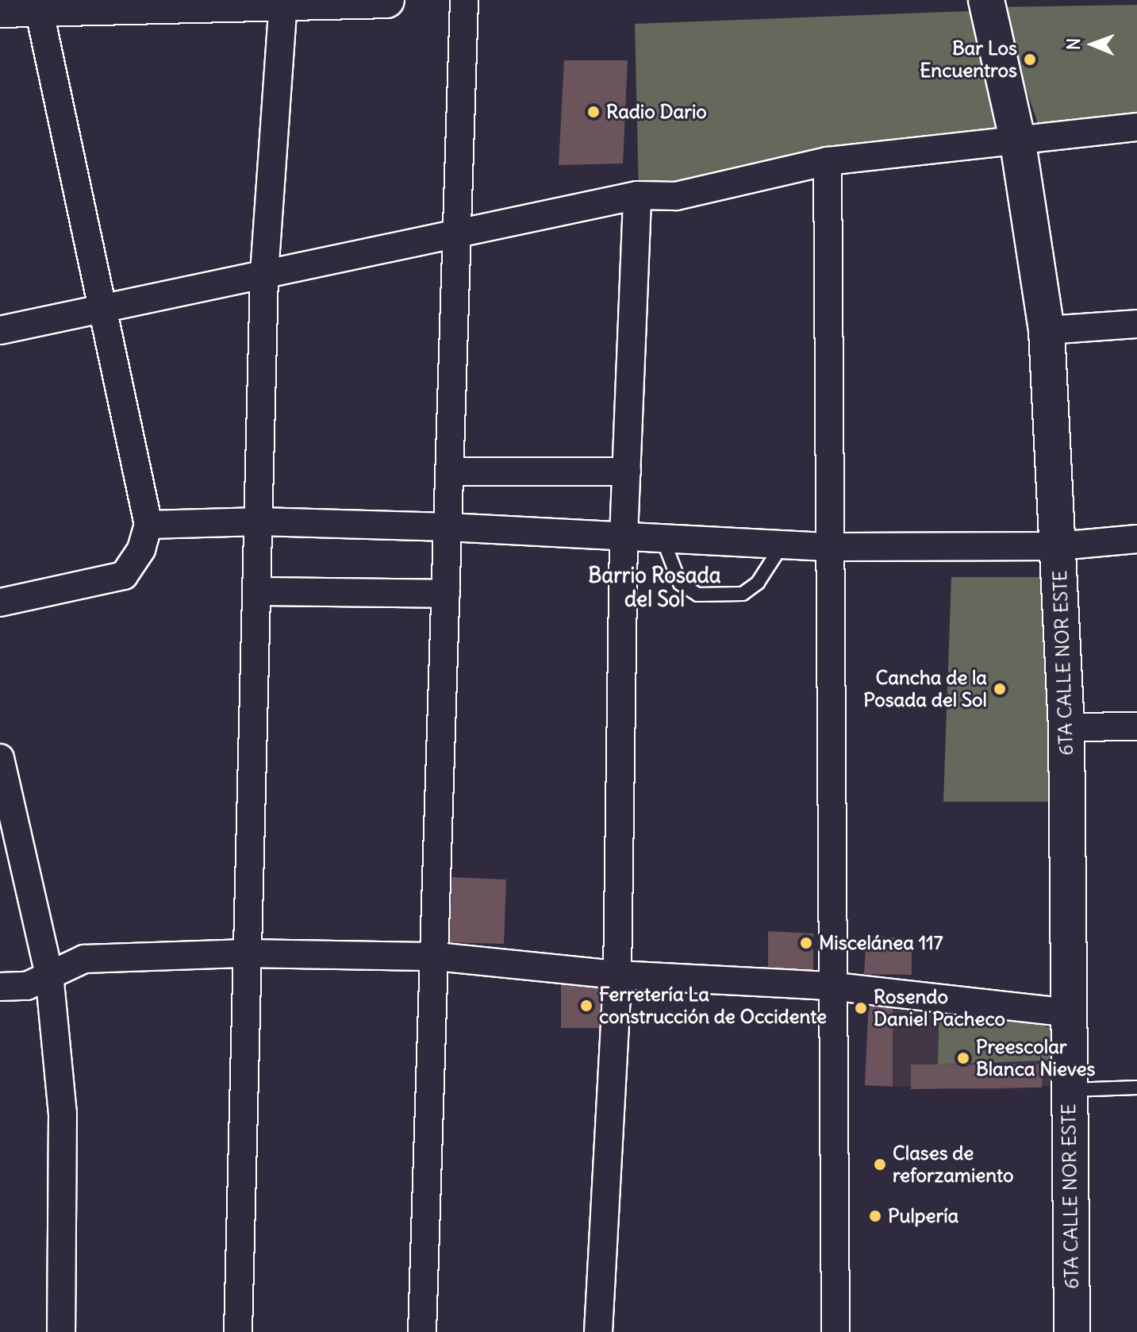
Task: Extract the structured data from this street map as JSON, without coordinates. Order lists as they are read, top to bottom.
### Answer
{
  "streets": {
    "main road": ["6TA CALLE NOR ESTE"]
  },
  "districts": ["Barrio Rosada del Sol"],
  "places": [
    "Bar Los Encuentros",
    "Radio Dario",
    "Cancha de la Posada del Sol",
    "Miscelánea 117",
    "Ferretería La construcción de Occidente",
    "Rosendo Daniel Pacheco",
    "Preescolar Blanca Nieves",
    "Clases de reforzamiento",
    "Pulpería"
  ],
  "north": "left"
}
